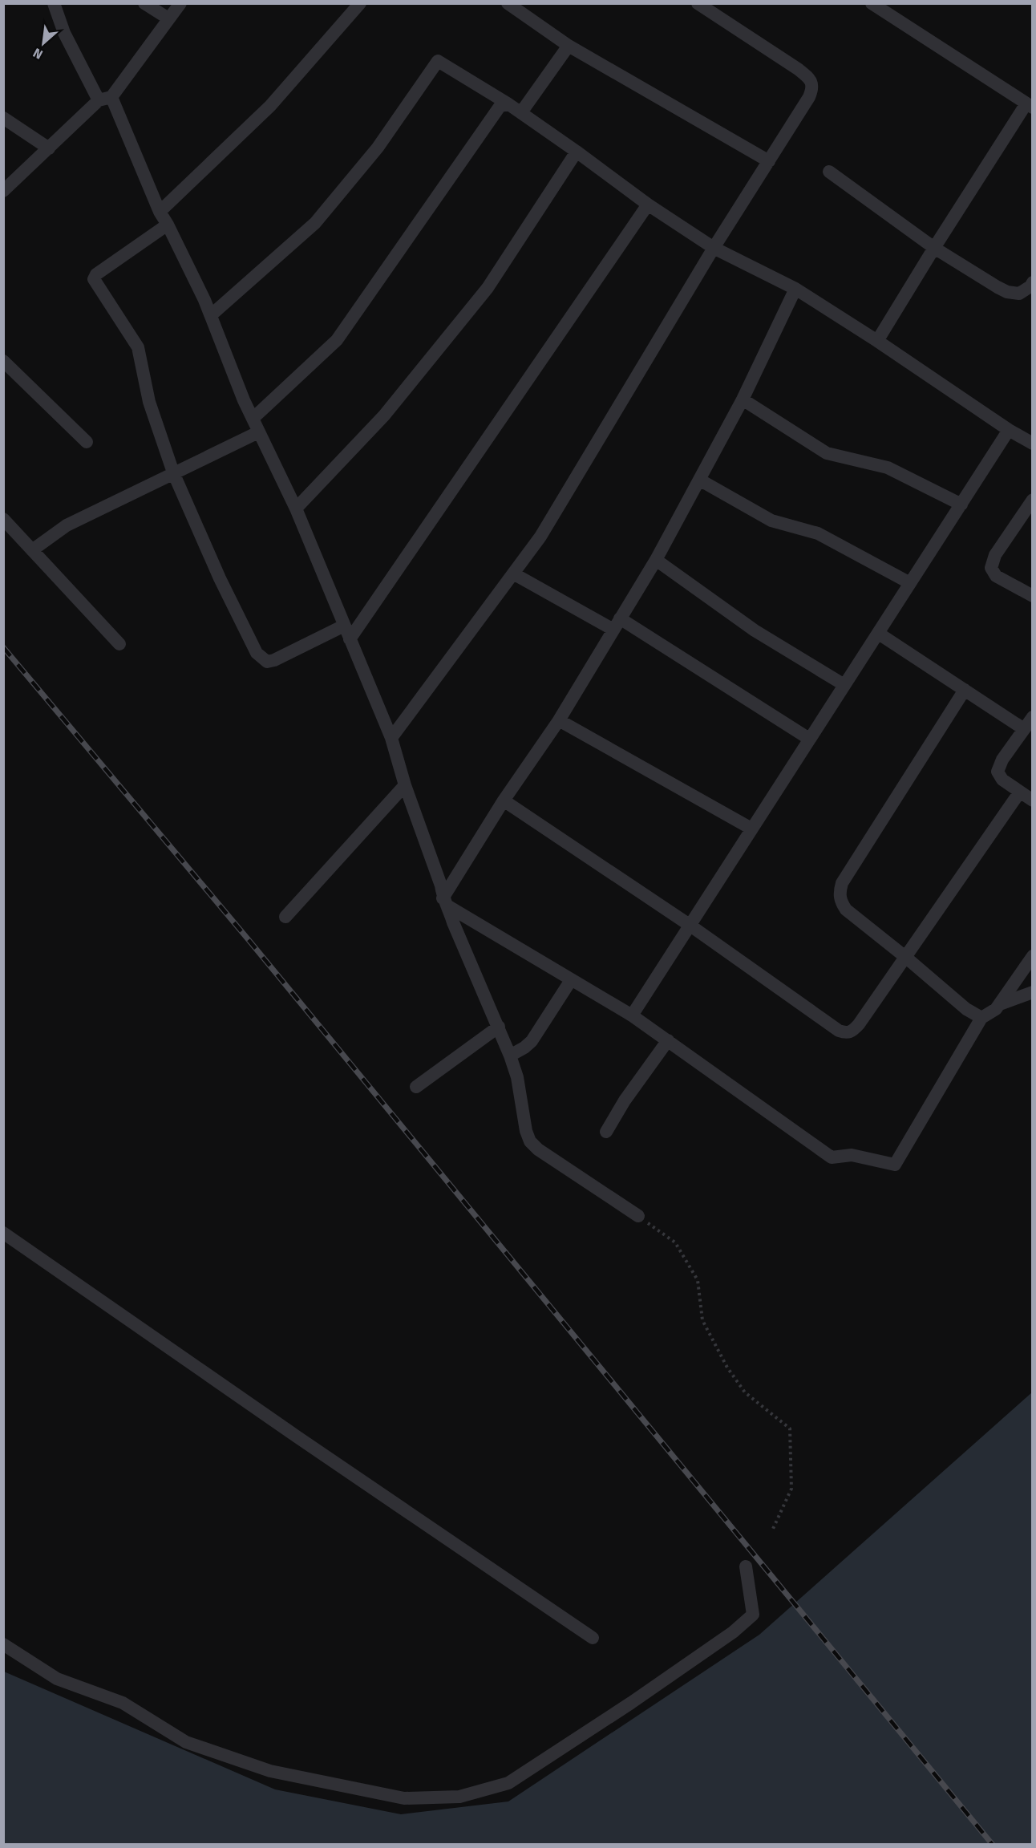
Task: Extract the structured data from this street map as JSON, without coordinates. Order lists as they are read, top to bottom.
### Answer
{
  "north": "bottom left"
}
